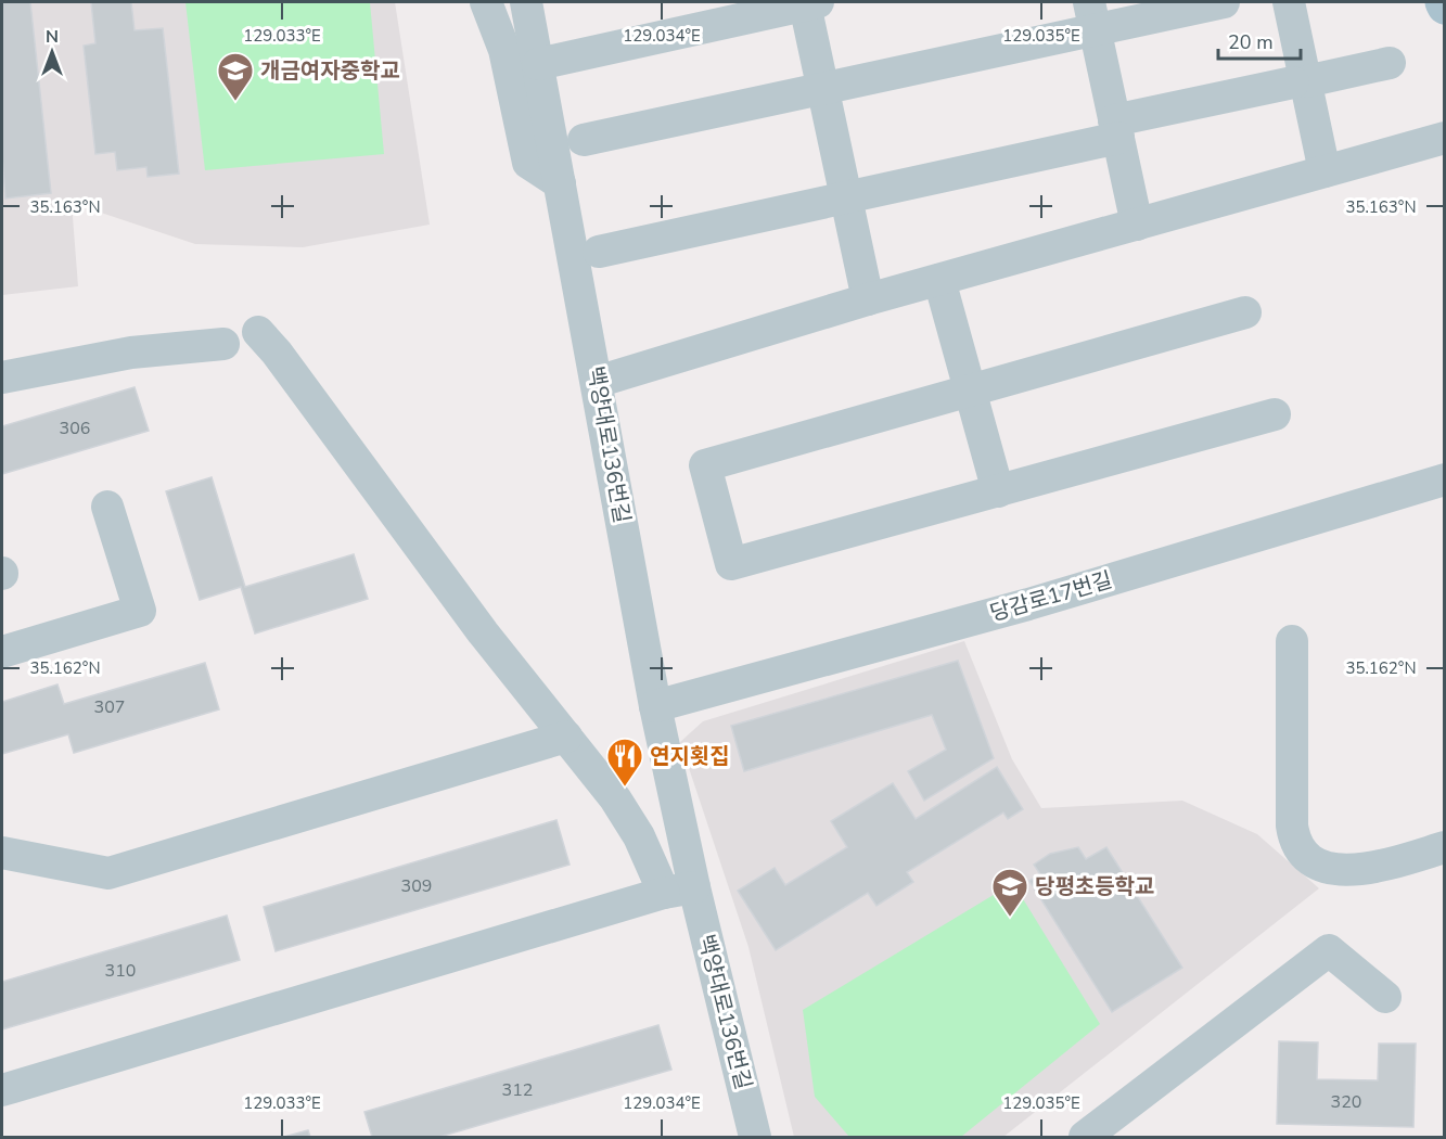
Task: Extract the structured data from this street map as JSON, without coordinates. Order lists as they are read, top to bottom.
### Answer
{
  "streets": {
    "street": ["백양대로136번길", "당감로17번길"]
  },
  "crossings": [
    ["백양대로136번길", "당감로17번길"]
  ],
  "places": {
    "school or university": ["개금여자중학교", "당평초등학교"],
    "restaurant": ["연지횟집"]
  },
  "house_numbers": [
    "306",
    "307",
    "309",
    "310",
    "312",
    "320"
  ],
  "scale_bar": "20 m",
  "north": "top",
  "coordinates": [
    "129.033°E",
    "129.034°E",
    "129.035°E",
    "35.163°N",
    "35.162°N"
  ]
}
